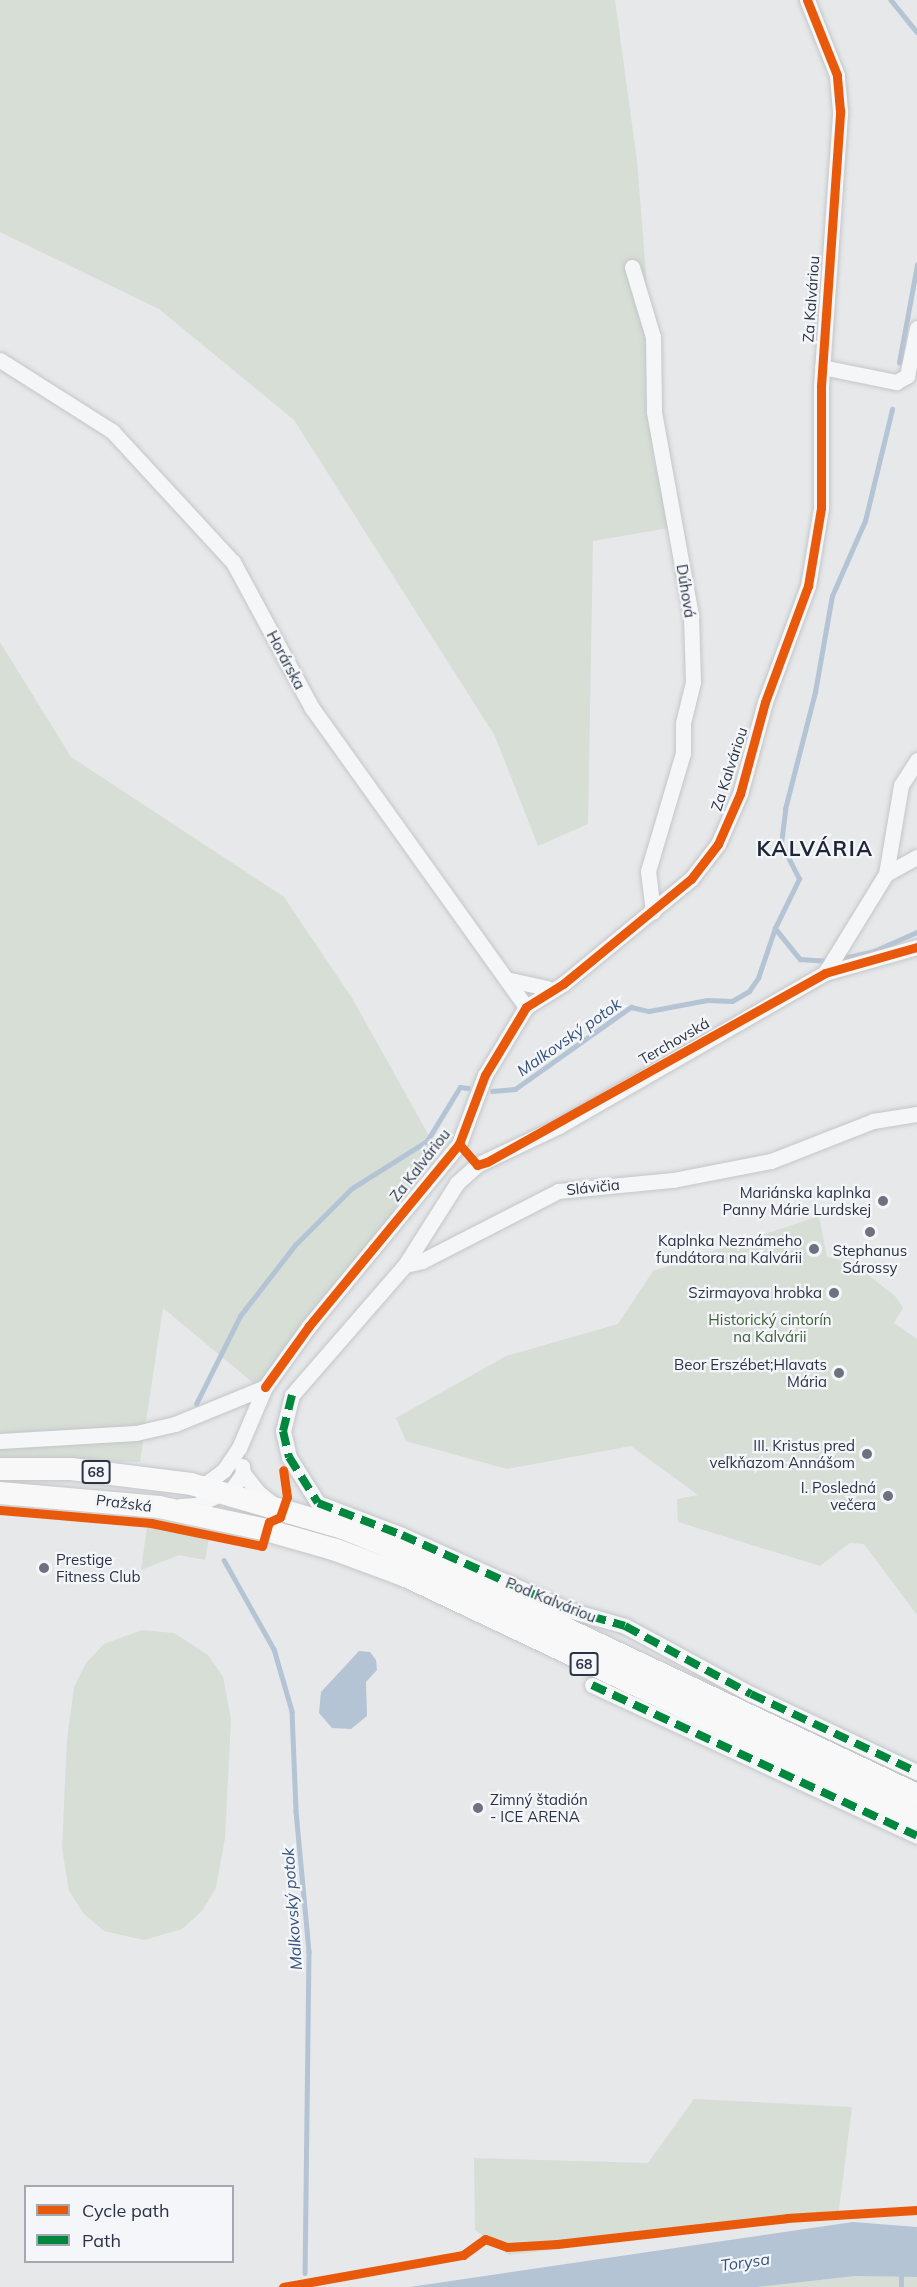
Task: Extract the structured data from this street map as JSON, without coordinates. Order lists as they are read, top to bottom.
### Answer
{
  "streets": {
    "main road": ["68", "Pražská", "Pod Kalváriou"],
    "street": [
      "Za Kalváriou",
      "Dúhová",
      "Horárska",
      "Terchovská",
      "Slávičia"
    ]
  },
  "crossings": [
    ["Za Kalváriou", "Dúhová"],
    ["Za Kalváriou", "Horárska"],
    ["Za Kalváriou", "Pražská"],
    ["Za Kalváriou", "Pod Kalváriou"],
    ["Terchovská", "Slávičia"],
    ["Slávičia", "Pod Kalváriou"],
    ["68", "Pražská"],
    ["Pražská", "Pod Kalváriou"]
  ],
  "districts": ["KALVÁRIA"],
  "water": ["Malkovský potok", "Torysa"],
  "parks": ["Historický cintorín na Kalvárii"],
  "places": [
    "Mariánska kaplnka Panny Márie Lurdskej",
    "Stephanus Sárossy",
    "Kaplnka Neznámeho fundátora na Kalvárii",
    "Szirmayova hrobka",
    "Beor Erszébet;Hlavats Mária",
    "III. Kristus pred veľkňazom Annášom",
    "I. Posledná večera",
    "Prestige Fitness Club",
    "Zimný štadión - ICE ARENA"
  ],
  "legend": ["Cycle path", "Path"]
}
